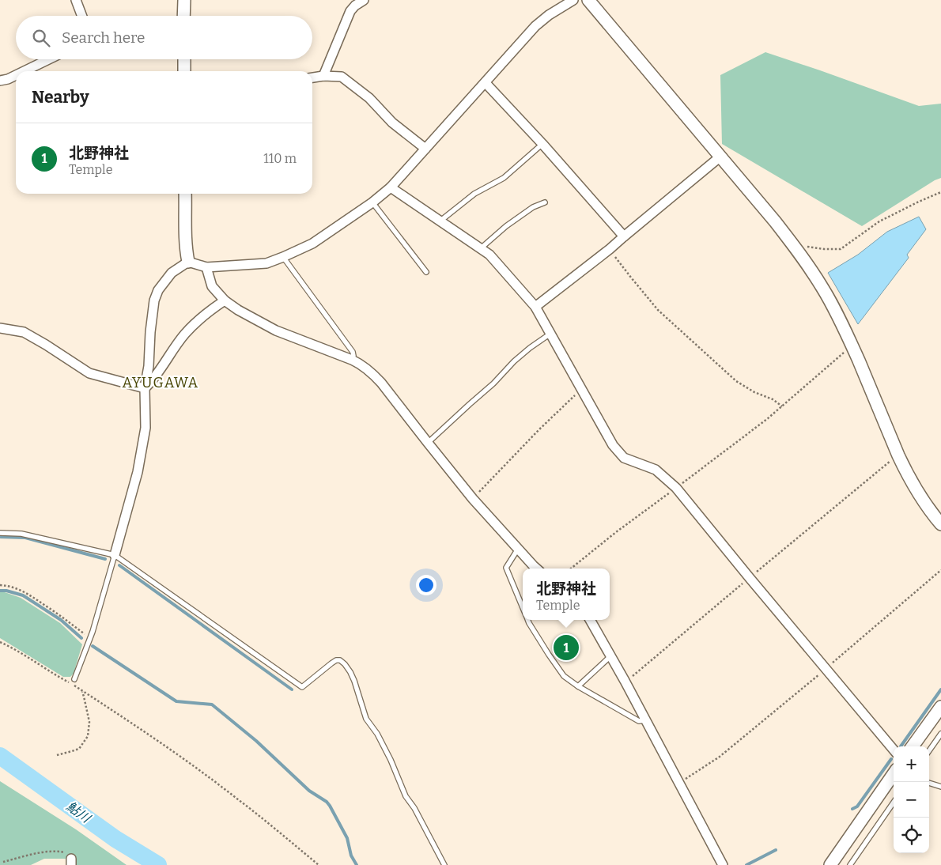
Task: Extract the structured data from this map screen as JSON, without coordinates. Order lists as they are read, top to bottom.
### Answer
{
  "districts": ["AYUGAWA"],
  "water": ["鮎川"],
  "page": {
    "search": "Search here",
    "heading": "Nearby",
    "list": [
      {
        "mark": "1",
        "name": "北野神社",
        "note": "Temple",
        "value": "110 m"
      }
    ],
    "popup": ["北野神社", "Temple"],
    "pins": "1",
    "map_buttons": ["+", "−"]
  }
}
